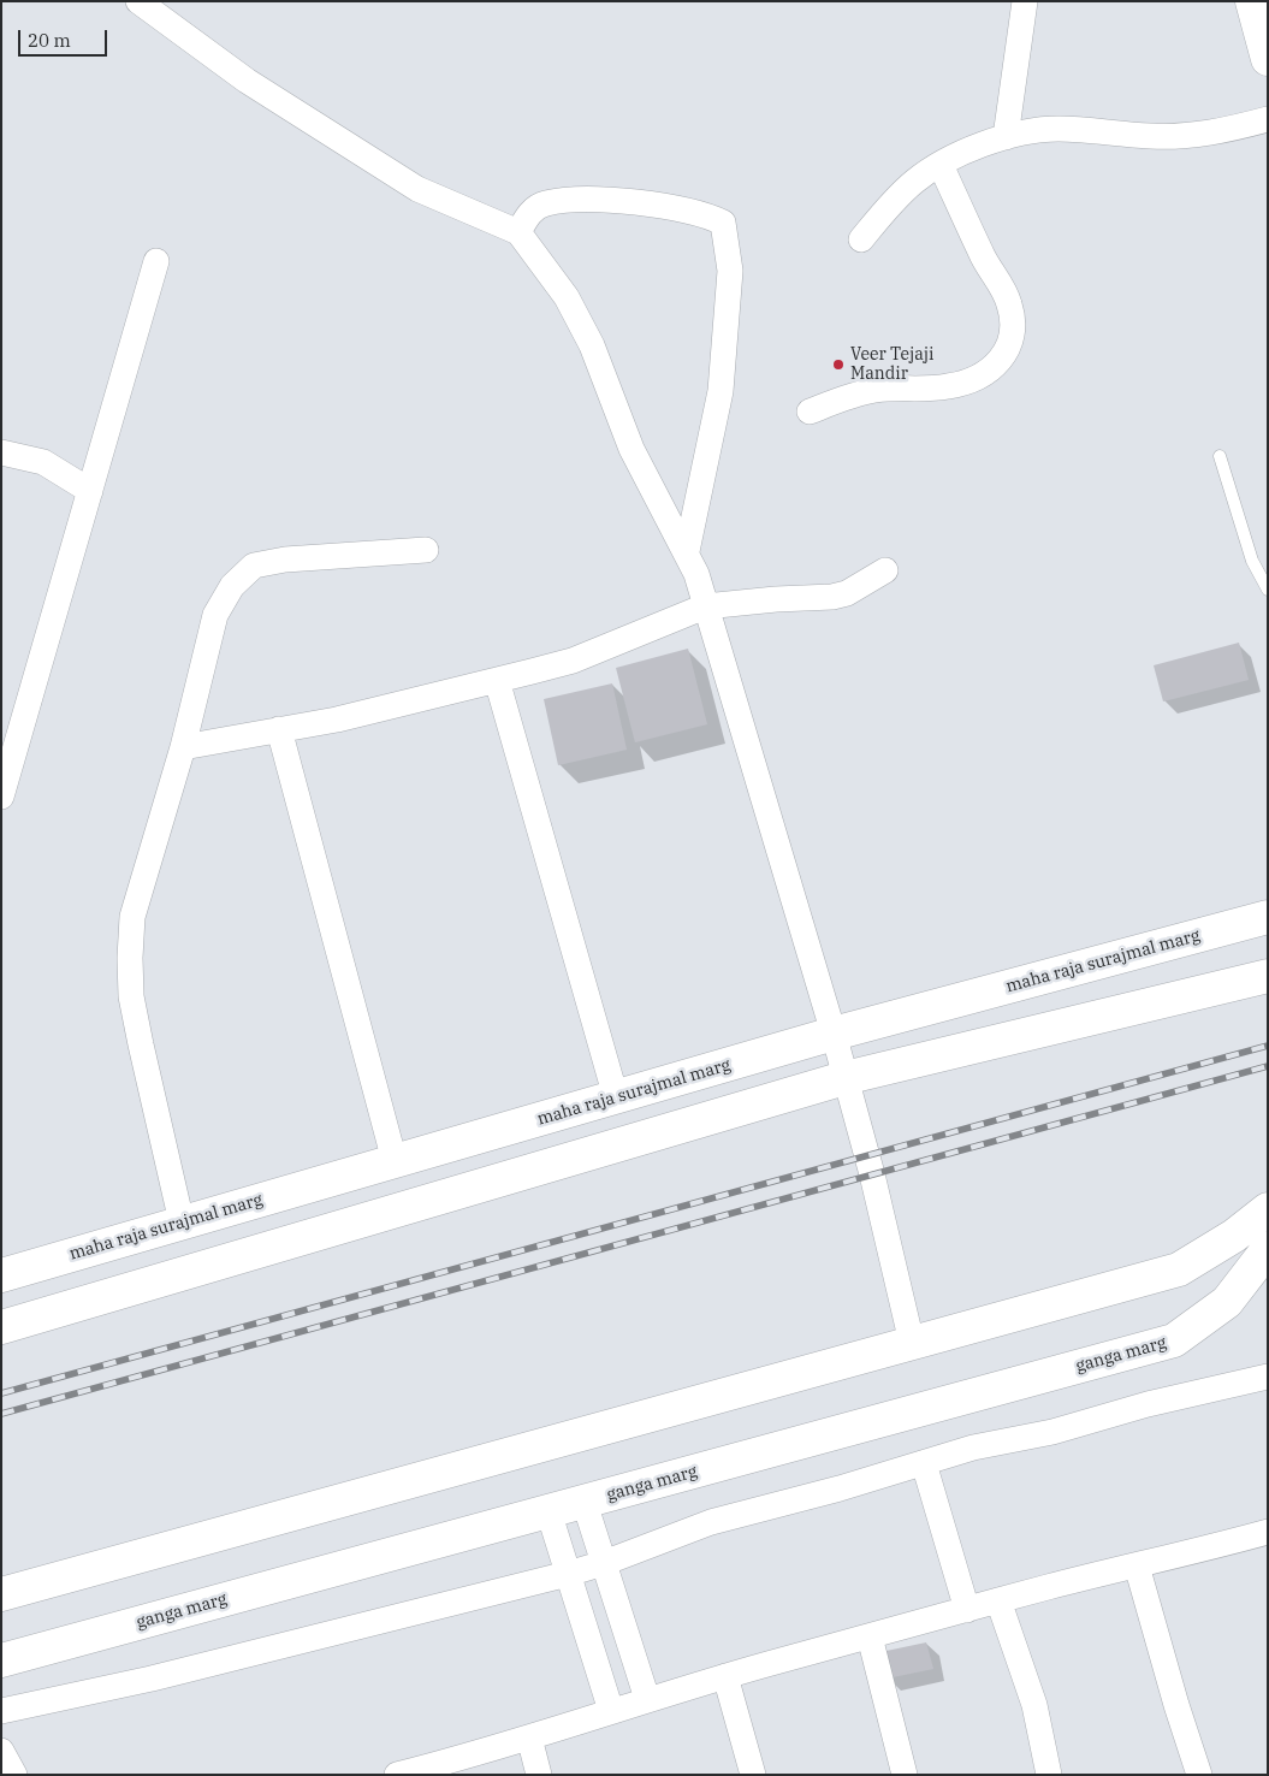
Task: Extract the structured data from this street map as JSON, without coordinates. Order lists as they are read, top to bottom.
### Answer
{
  "streets": {
    "street": ["maha raja surajmal marg", "ganga marg"]
  },
  "places": ["Veer Tejaji Mandir"],
  "scale_bar": "20 m"
}
